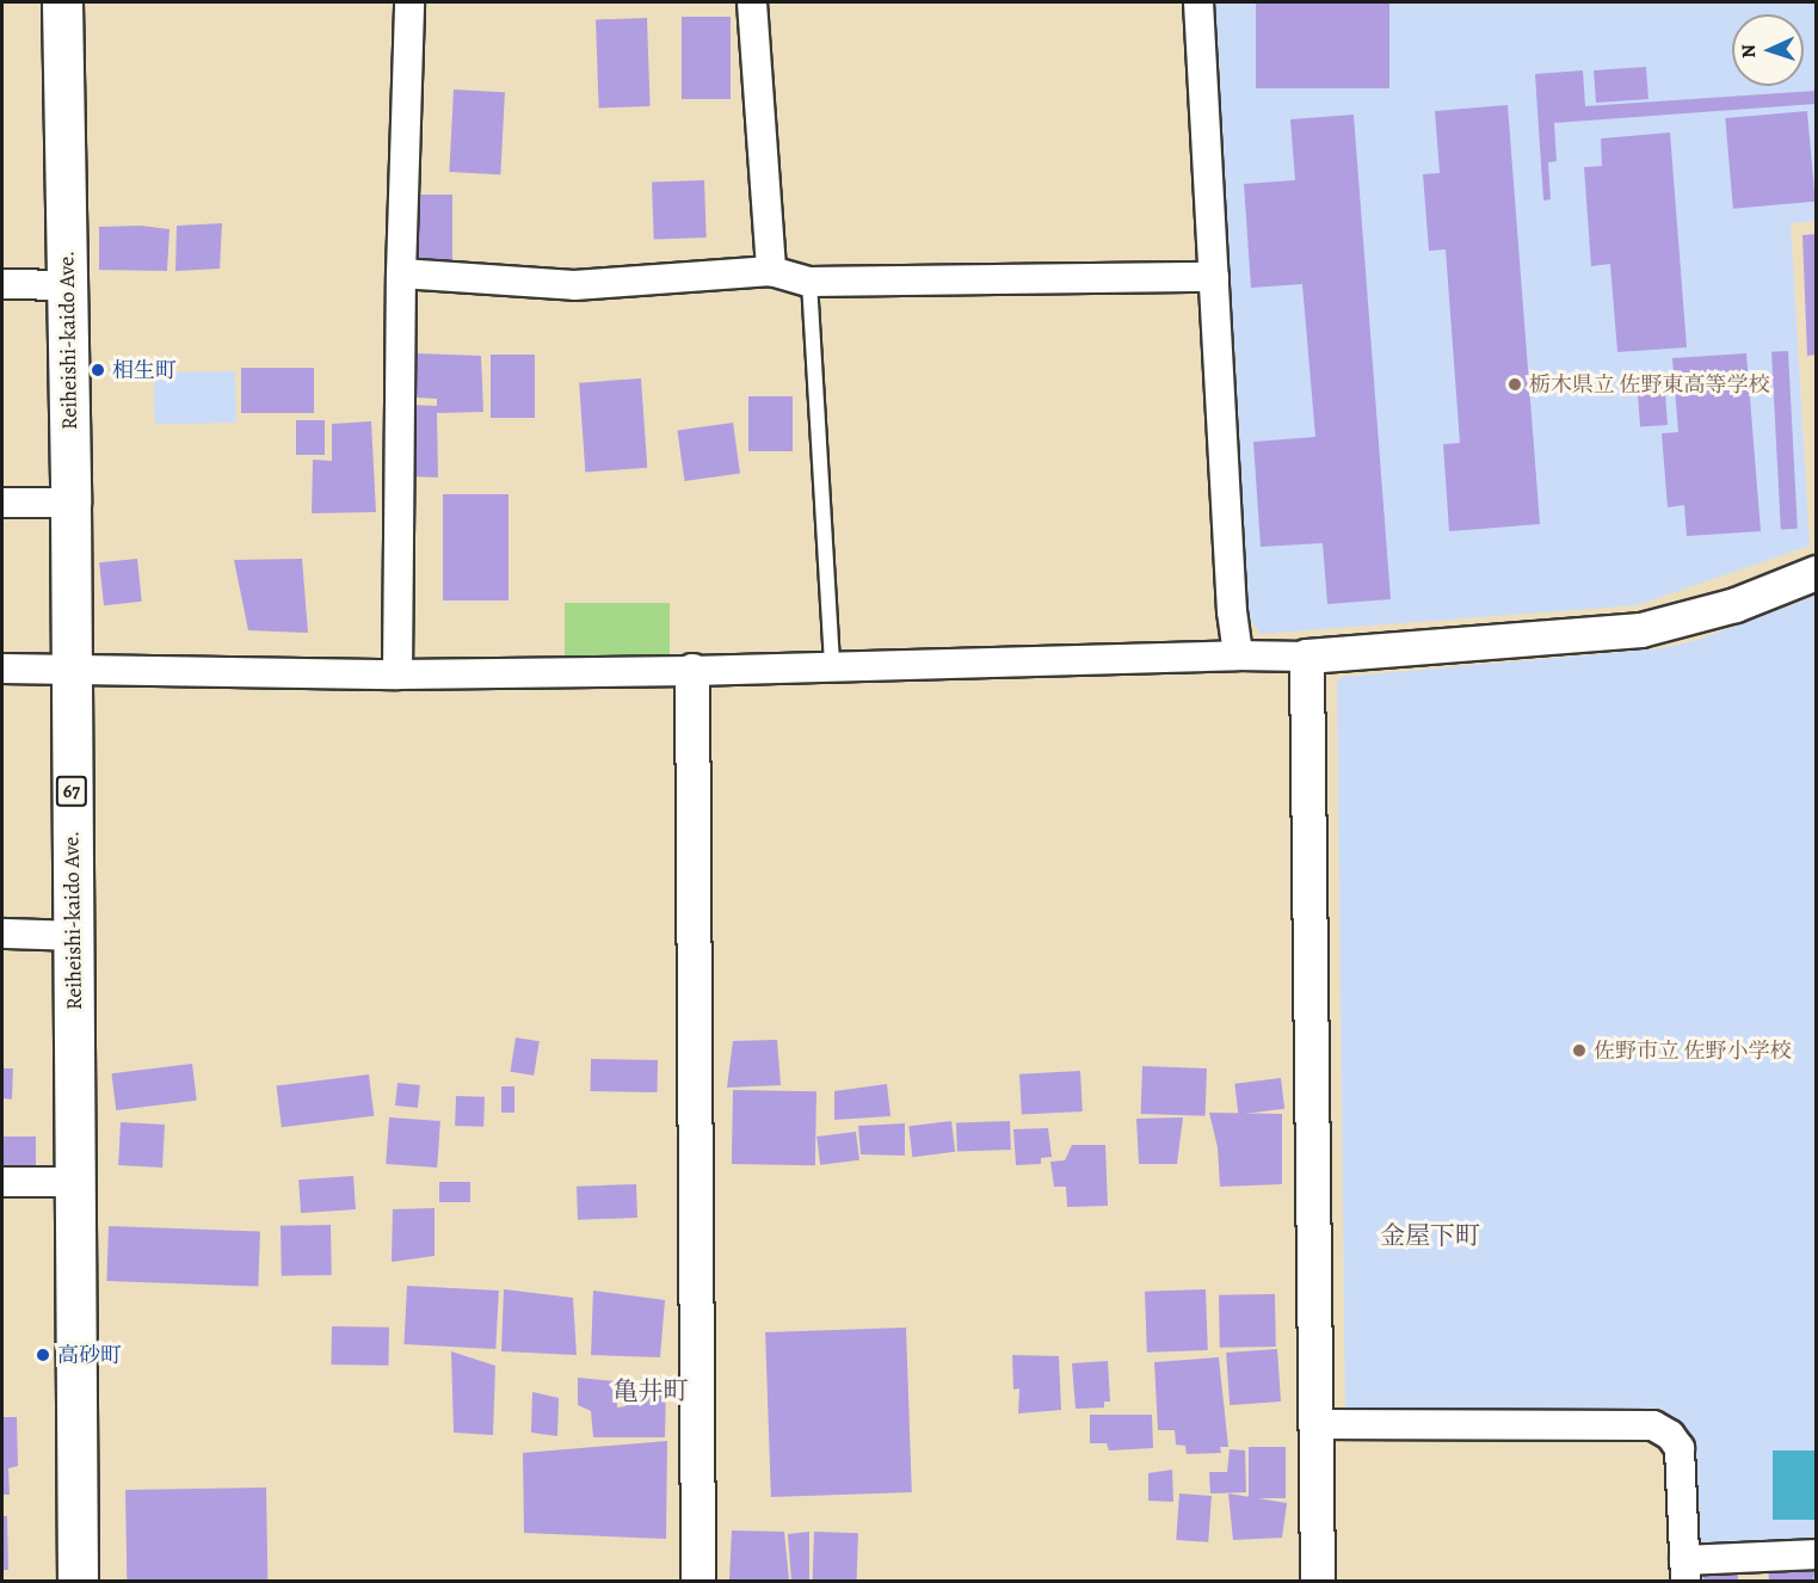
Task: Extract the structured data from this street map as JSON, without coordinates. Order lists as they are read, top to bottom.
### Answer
{
  "streets": {
    "main road": ["Reiheishi-kaido Ave.", "67"]
  },
  "districts": ["金屋下町", "亀井町"],
  "places": [
    "相生町",
    "栃木県立 佐野東高等学校",
    "佐野市立 佐野小学校",
    "高砂町"
  ],
  "north": "left"
}
